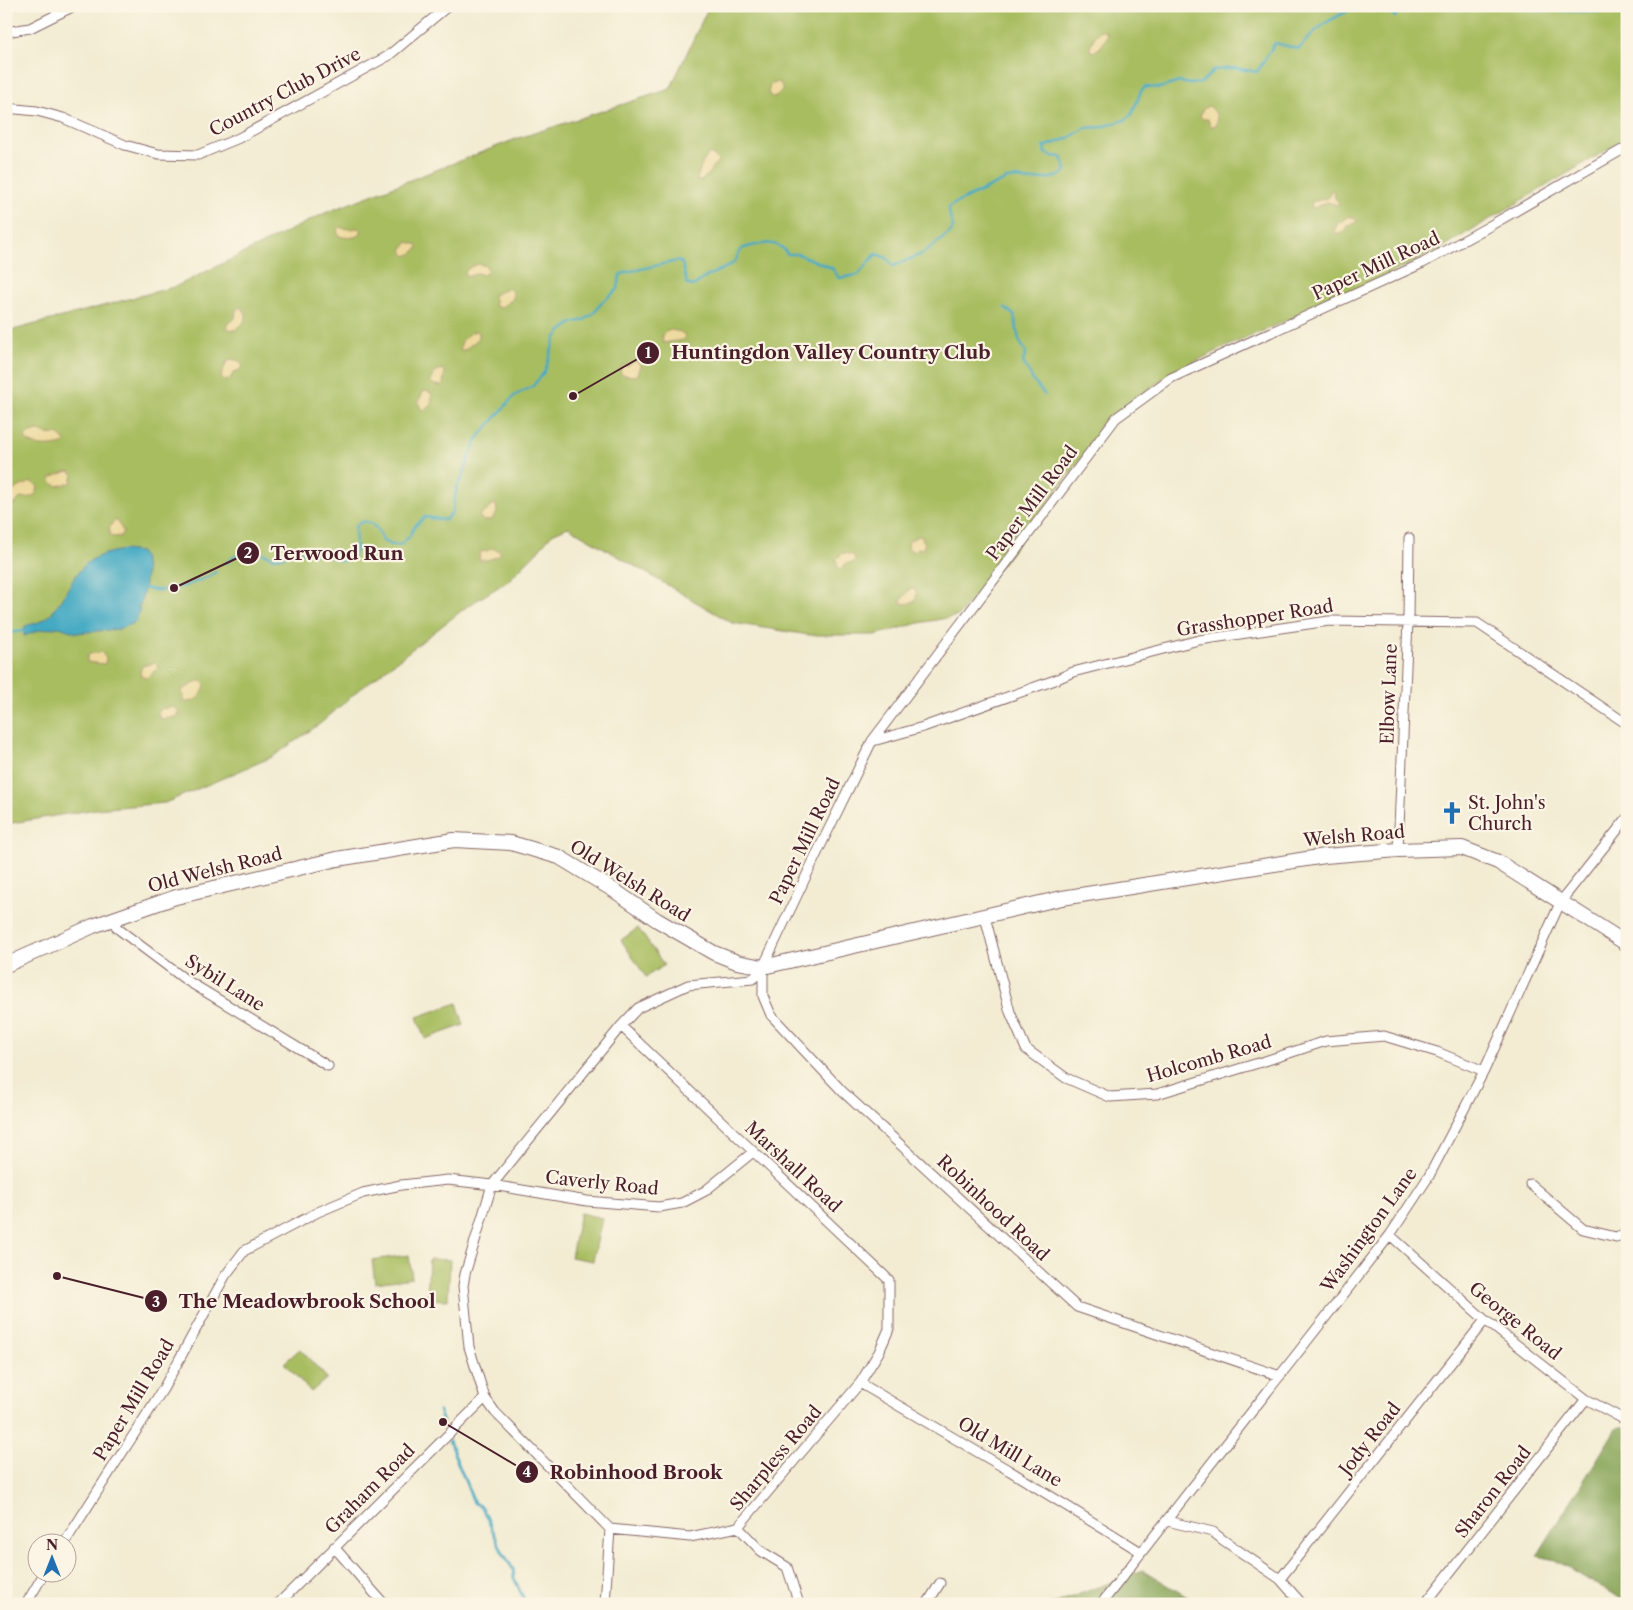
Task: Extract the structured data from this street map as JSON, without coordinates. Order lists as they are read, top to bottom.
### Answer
{
  "streets": {
    "main road": ["Welsh Road", "Old Welsh Road"],
    "street": [
      "Country Club Drive",
      "Paper Mill Road",
      "Grasshopper Road",
      "Elbow Lane",
      "Sybil Lane",
      "Holcomb Road",
      "Marshall Road",
      "Caverly Road",
      "Robinhood Road",
      "Washington Lane",
      "George Road",
      "Jody Road",
      "Old Mill Lane",
      "Sharpless Road",
      "Graham Road",
      "Sharon Road"
    ]
  },
  "crossings": [
    ["Paper Mill Road", "Grasshopper Road"],
    ["Paper Mill Road", "Old Welsh Road"],
    ["Paper Mill Road", "Caverly Road"],
    ["Paper Mill Road", "Robinhood Road"],
    ["Grasshopper Road", "Elbow Lane"],
    ["Elbow Lane", "Welsh Road"],
    ["Welsh Road", "Old Welsh Road"],
    ["Welsh Road", "Washington Lane"],
    ["Old Welsh Road", "Sybil Lane"],
    ["Old Welsh Road", "Holcomb Road"],
    ["Old Welsh Road", "Robinhood Road"],
    ["Holcomb Road", "Washington Lane"],
    ["Marshall Road", "Caverly Road"],
    ["Marshall Road", "Sharpless Road"],
    ["Robinhood Road", "Washington Lane"],
    ["Washington Lane", "George Road"],
    ["Washington Lane", "Old Mill Lane"],
    ["George Road", "Jody Road"],
    ["George Road", "Sharon Road"],
    ["Old Mill Lane", "Sharpless Road"]
  ],
  "places": {
    "other": [
      "Huntingdon Valley Country Club",
      "Terwood Run",
      "The Meadowbrook School",
      "Robinhood Brook"
    ],
    "church": ["St. John's Church"]
  },
  "north": "top"
}
